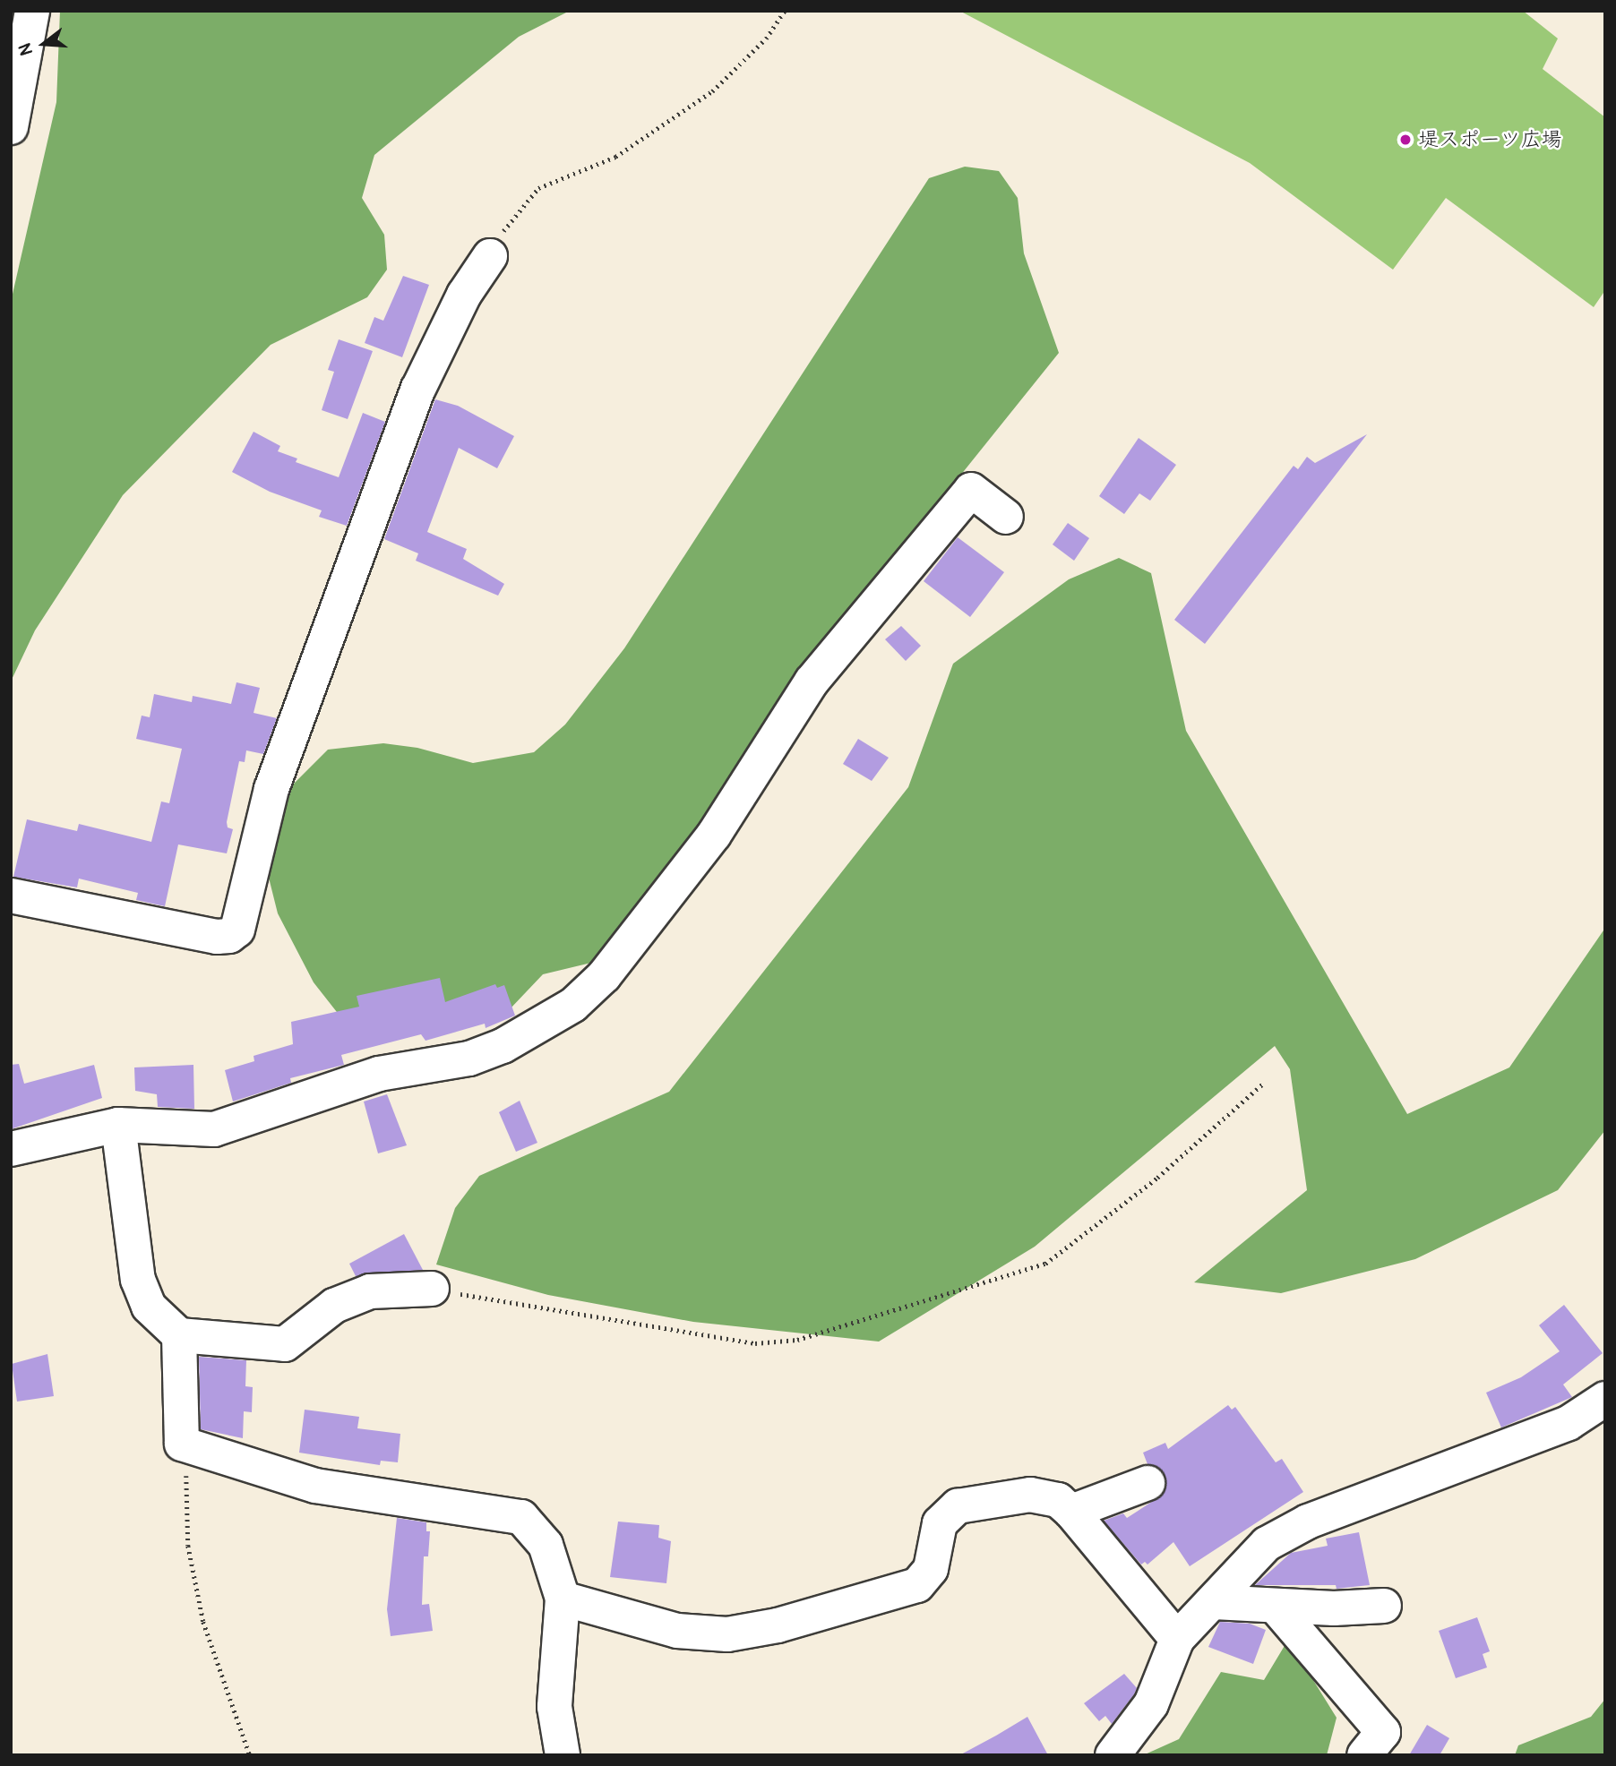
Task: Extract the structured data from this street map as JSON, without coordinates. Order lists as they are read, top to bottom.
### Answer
{
  "places": ["堤スポーツ広場"],
  "north": "left"
}
